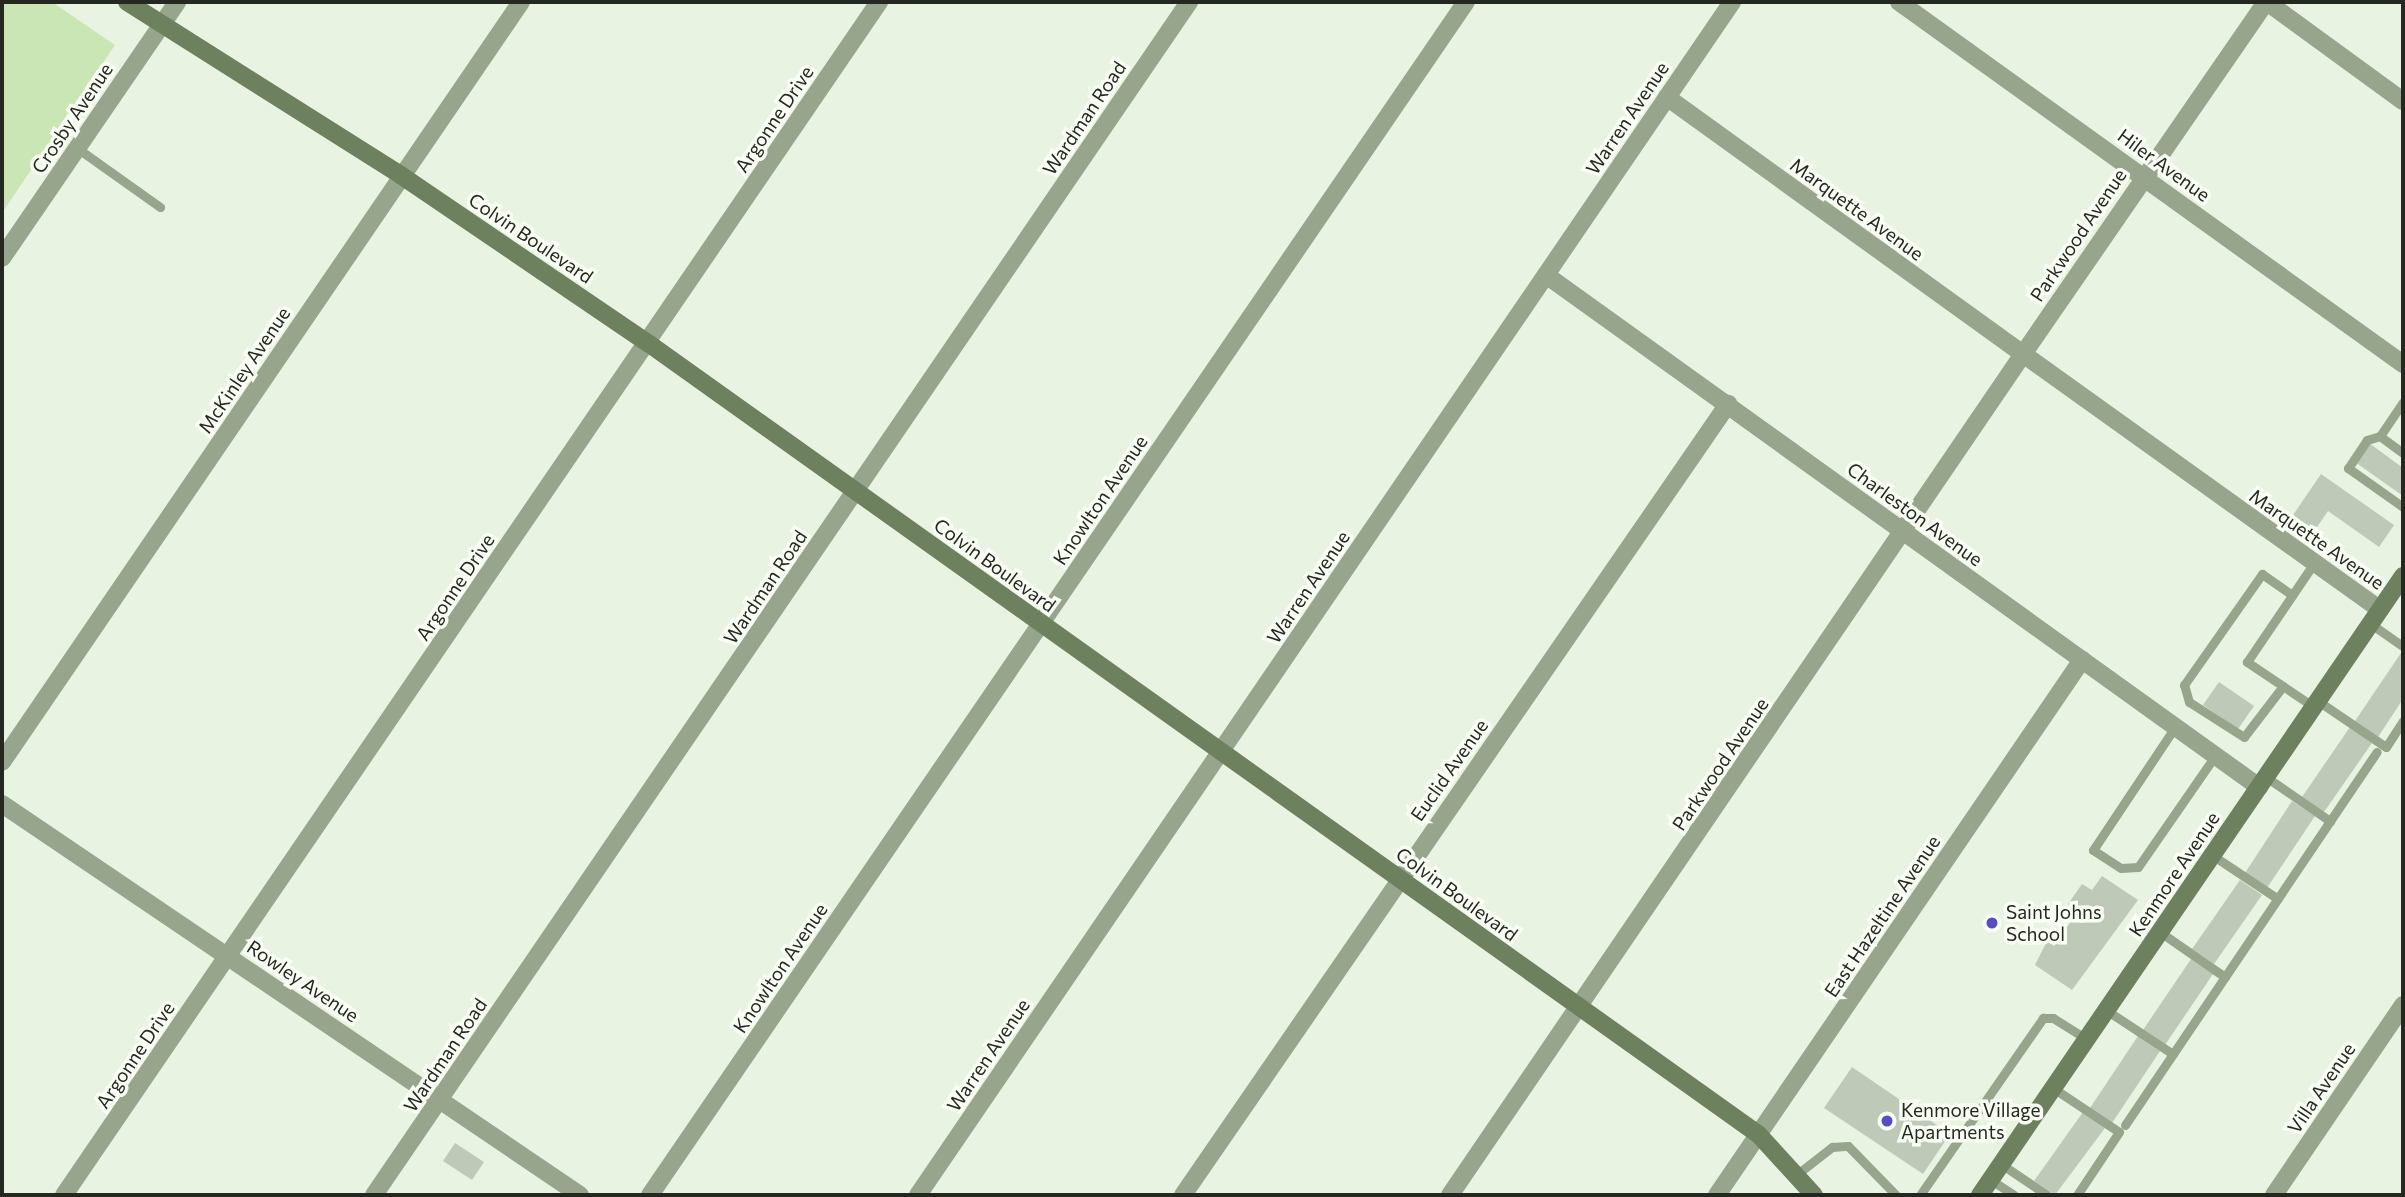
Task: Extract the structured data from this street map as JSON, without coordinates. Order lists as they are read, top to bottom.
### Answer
{
  "streets": {
    "street": [
      "Crosby Avenue",
      "Wardman Road",
      "Warren Avenue",
      "Argonne Drive",
      "Hiler Avenue",
      "Marquette Avenue",
      "Parkwood Avenue",
      "Colvin Boulevard",
      "McKinley Avenue",
      "Knowlton Avenue",
      "Charleston Avenue",
      "Euclid Avenue",
      "Kenmore Avenue",
      "East Hazeltine Avenue",
      "Rowley Avenue",
      "Villa Avenue"
    ]
  },
  "crossings": [
    ["Crosby Avenue", "Colvin Boulevard"],
    ["Wardman Road", "Colvin Boulevard"],
    ["Wardman Road", "Rowley Avenue"],
    ["Warren Avenue", "Marquette Avenue"],
    ["Warren Avenue", "Colvin Boulevard"],
    ["Warren Avenue", "Charleston Avenue"],
    ["Argonne Drive", "Colvin Boulevard"],
    ["Argonne Drive", "Rowley Avenue"],
    ["Hiler Avenue", "Parkwood Avenue"],
    ["Marquette Avenue", "Parkwood Avenue"],
    ["Marquette Avenue", "Kenmore Avenue"],
    ["Parkwood Avenue", "Colvin Boulevard"],
    ["Parkwood Avenue", "Charleston Avenue"],
    ["Colvin Boulevard", "McKinley Avenue"],
    ["Colvin Boulevard", "Knowlton Avenue"],
    ["Colvin Boulevard", "Euclid Avenue"],
    ["Colvin Boulevard", "East Hazeltine Avenue"],
    ["Charleston Avenue", "Euclid Avenue"],
    ["Charleston Avenue", "Kenmore Avenue"],
    ["Charleston Avenue", "East Hazeltine Avenue"]
  ],
  "places": ["Saint Johns School", "Kenmore Village Apartments"]
}
